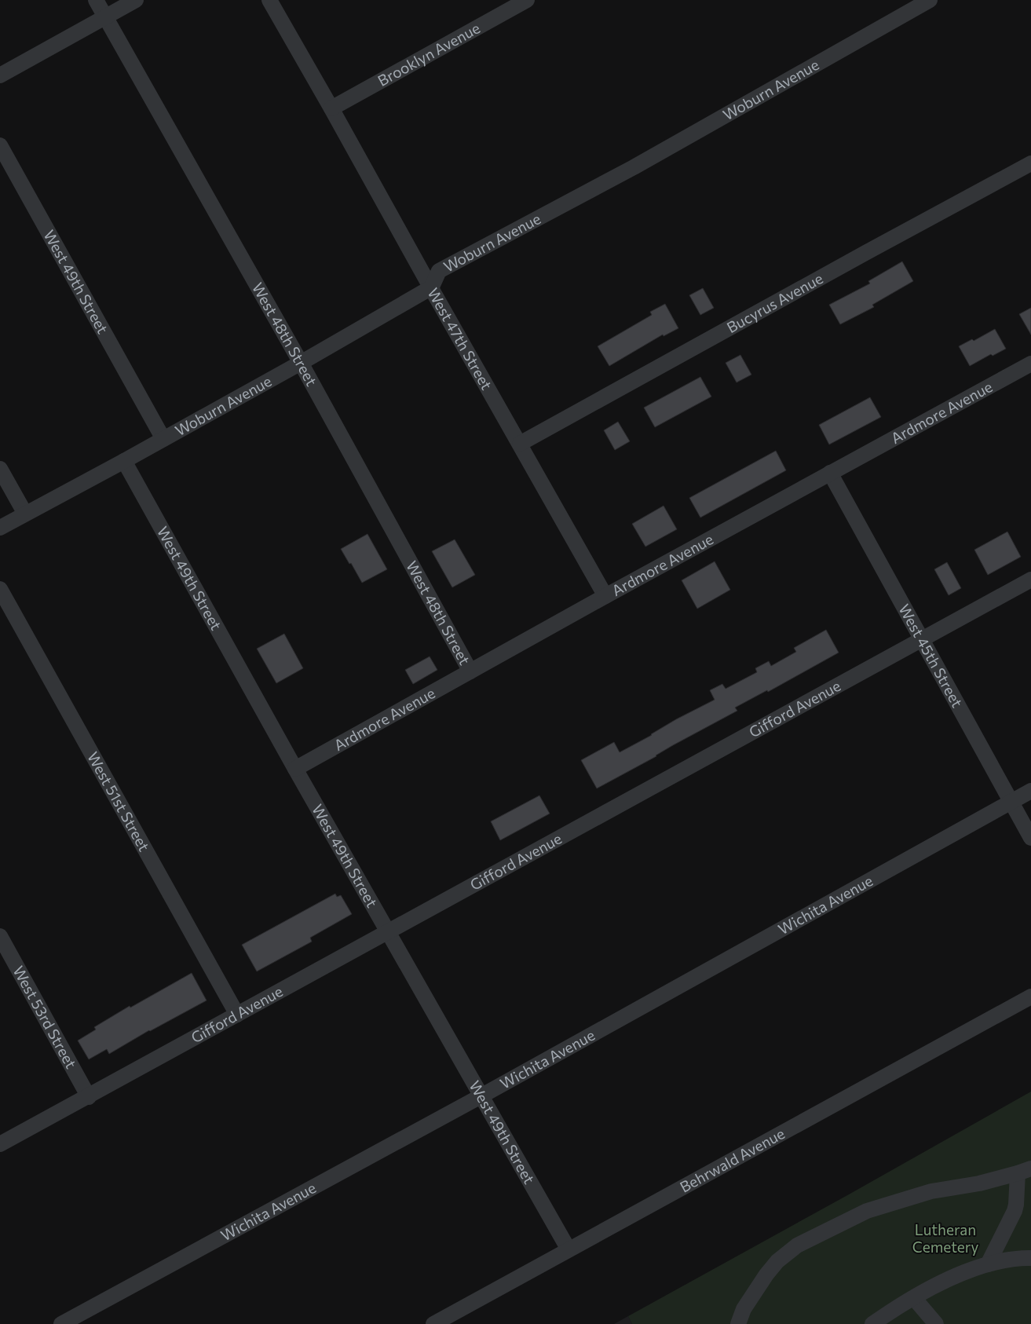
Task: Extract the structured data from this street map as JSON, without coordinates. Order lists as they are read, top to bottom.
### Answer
{
  "streets": {
    "street": [
      "Brooklyn Avenue",
      "Woburn Avenue",
      "West 49th Street",
      "Bucyrus Avenue",
      "West 48th Street",
      "West 47th Street",
      "Ardmore Avenue",
      "West 45th Street",
      "Gifford Avenue",
      "West 51st Street",
      "Wichita Avenue",
      "West 53rd Street",
      "Behrwald Avenue"
    ]
  },
  "crossings": [
    ["Brooklyn Avenue", "West 47th Street"],
    ["Woburn Avenue", "West 49th Street"],
    ["Woburn Avenue", "West 48th Street"],
    ["Woburn Avenue", "West 47th Street"],
    ["West 49th Street", "Ardmore Avenue"],
    ["West 49th Street", "Gifford Avenue"],
    ["West 49th Street", "Wichita Avenue"],
    ["West 49th Street", "Behrwald Avenue"],
    ["Bucyrus Avenue", "West 47th Street"],
    ["West 48th Street", "Ardmore Avenue"],
    ["West 47th Street", "Ardmore Avenue"],
    ["Ardmore Avenue", "West 45th Street"],
    ["West 45th Street", "Gifford Avenue"],
    ["West 45th Street", "Wichita Avenue"],
    ["Gifford Avenue", "West 51st Street"],
    ["Gifford Avenue", "West 53rd Street"]
  ],
  "parks": ["Lutheran Cemetery"]
}
